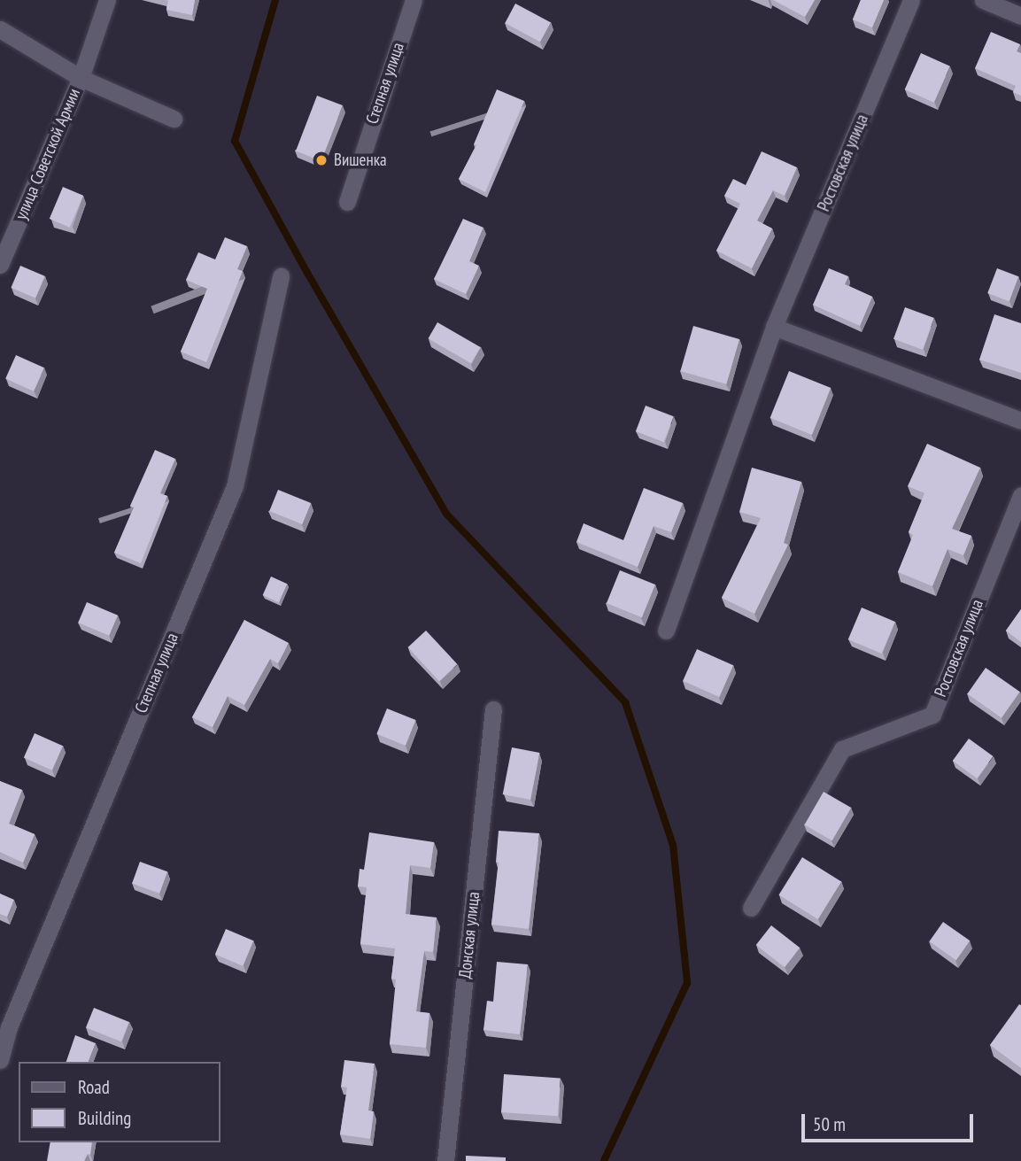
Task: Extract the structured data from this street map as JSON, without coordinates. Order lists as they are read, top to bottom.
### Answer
{
  "streets": {
    "street": [
      "Степная улица",
      "улица Советской Армии",
      "Ростовская улица",
      "Донская улица"
    ]
  },
  "places": ["Вишенка"],
  "legend": ["Road", "Building"],
  "scale_bar": "50 m"
}
